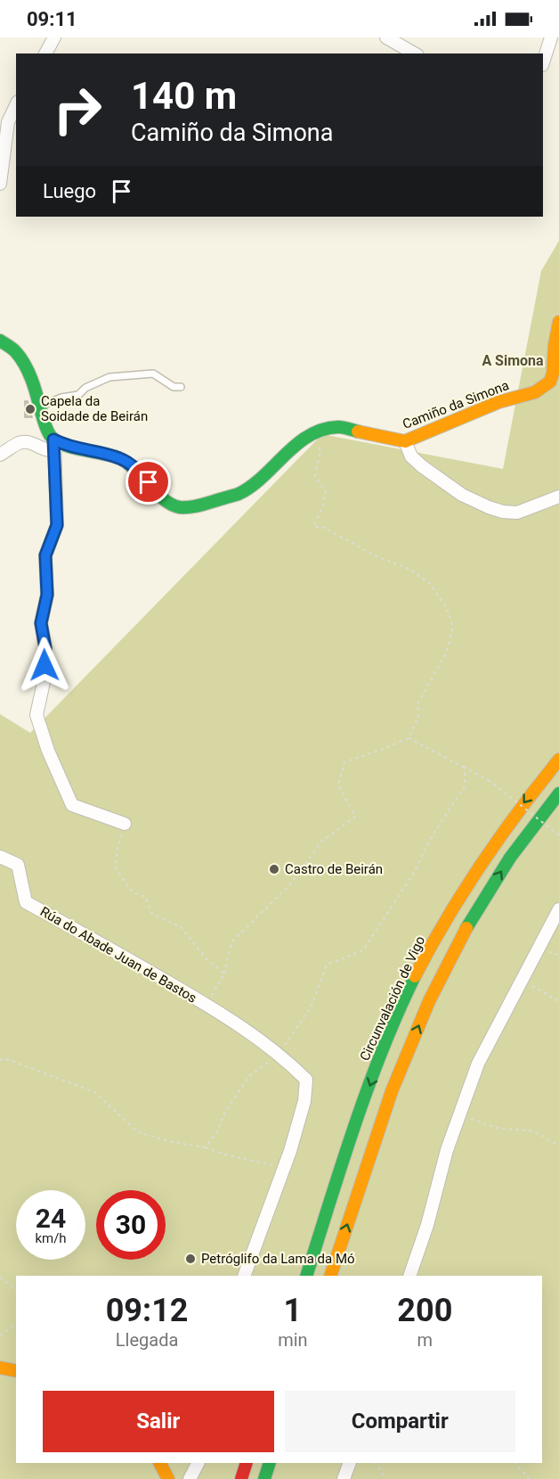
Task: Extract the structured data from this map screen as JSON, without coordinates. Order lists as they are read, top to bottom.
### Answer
{
  "streets": {
    "main road": ["Camiño da Simona", "Circunvalación de Vigo"],
    "street": ["Rúa do Abade Juan de Bastos"]
  },
  "districts": ["A Simona"],
  "places": ["Capela da Soidade de Beirán", "Castro de Beirán", "Petróglifo da Lama da Mó"],
  "page": {
    "status": "09:11",
    "turn": ["140 m", "Camiño da Simona"],
    "then": "Luego",
    "speed": "24 km/h",
    "limit": "30",
    "eta": [
      "09:12",
      "Llegada",
      "1",
      "min",
      "200",
      "m"
    ],
    "buttons": ["Salir", "Compartir"]
  }
}
